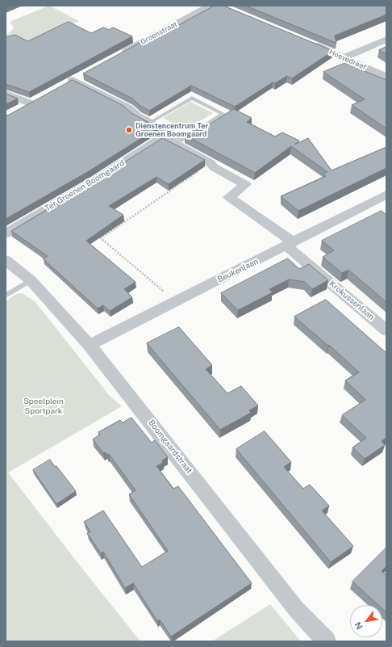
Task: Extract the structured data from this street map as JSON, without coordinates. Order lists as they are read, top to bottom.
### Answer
{
  "streets": {
    "street": [
      "Groenstraat",
      "Hoevedreef",
      "Ter Groenen Boomgaard",
      "Beukenlaan",
      "Krokussenlaan",
      "Boomgaardstraat"
    ]
  },
  "crossings": [
    ["Beukenlaan", "Krokussenlaan"],
    ["Beukenlaan", "Boomgaardstraat"]
  ],
  "parks": ["Speelplein Sportpark"],
  "places": ["Dienstencentrum Ter Groenen Boomgaard"],
  "north": "bottom left"
}
